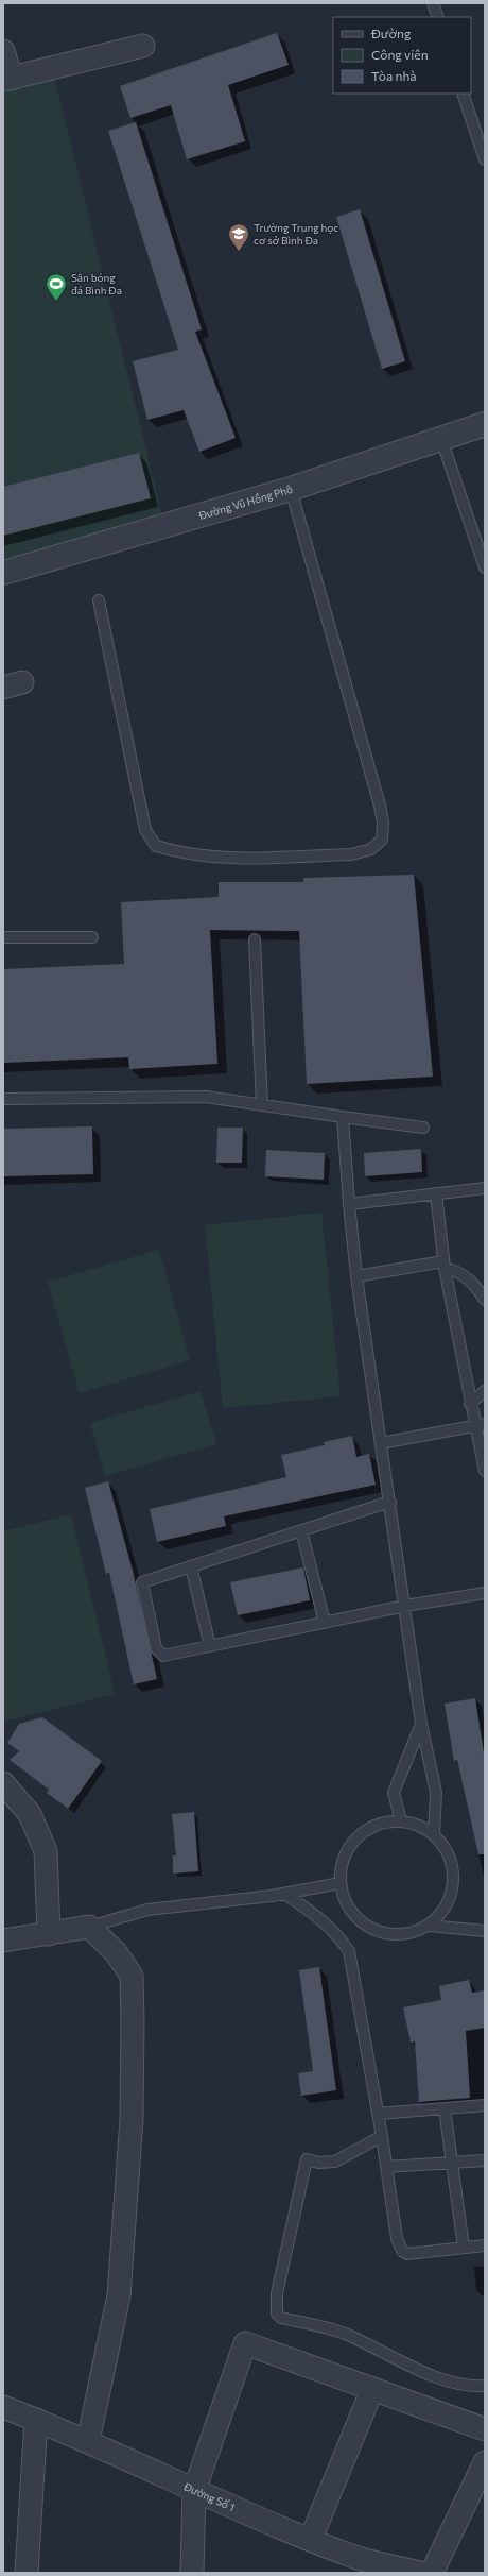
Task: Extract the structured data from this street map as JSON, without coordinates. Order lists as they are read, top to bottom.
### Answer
{
  "streets": {
    "street": ["Đường Vũ Hồng Phô", "Đường Số 1"]
  },
  "places": {
    "school or university": ["Trường Trung học cơ sở Bình Đa"],
    "sports": ["Sân bóng đá Bình Đa"]
  },
  "legend": ["Đường", "Công viên", "Tòa nhà"]
}
